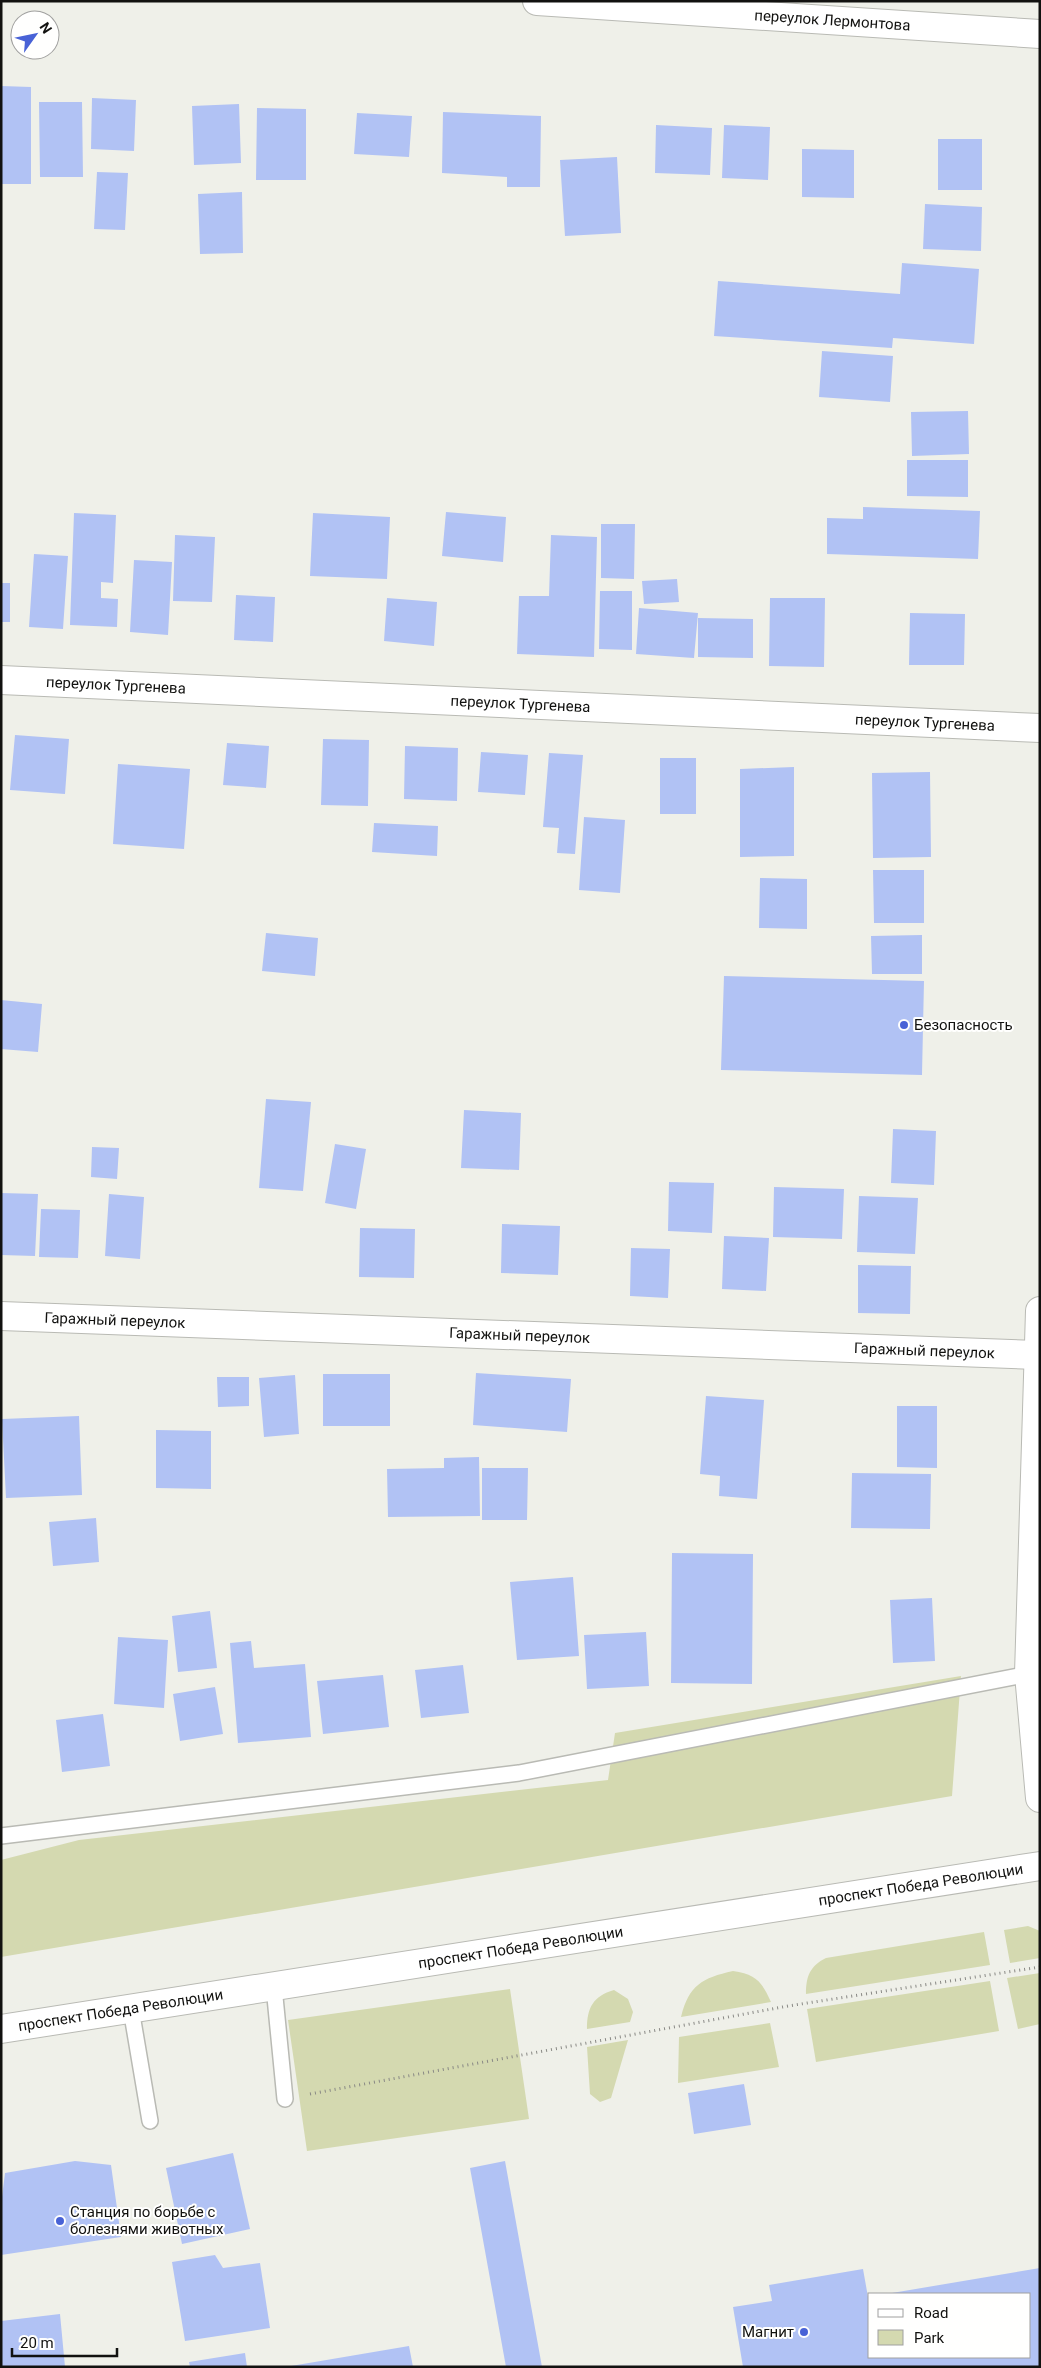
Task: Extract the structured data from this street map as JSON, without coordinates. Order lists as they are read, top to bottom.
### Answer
{
  "streets": {
    "street": [
      "переулок Лермонтова",
      "переулок Тургенева",
      "Гаражный переулок",
      "проспект Победа Революции"
    ]
  },
  "places": ["Безопасность", "Станция по борьбе с болезнями животных", "Магнит"],
  "legend": ["Road", "Park"],
  "scale_bar": "20 m",
  "north": "top right"
}
